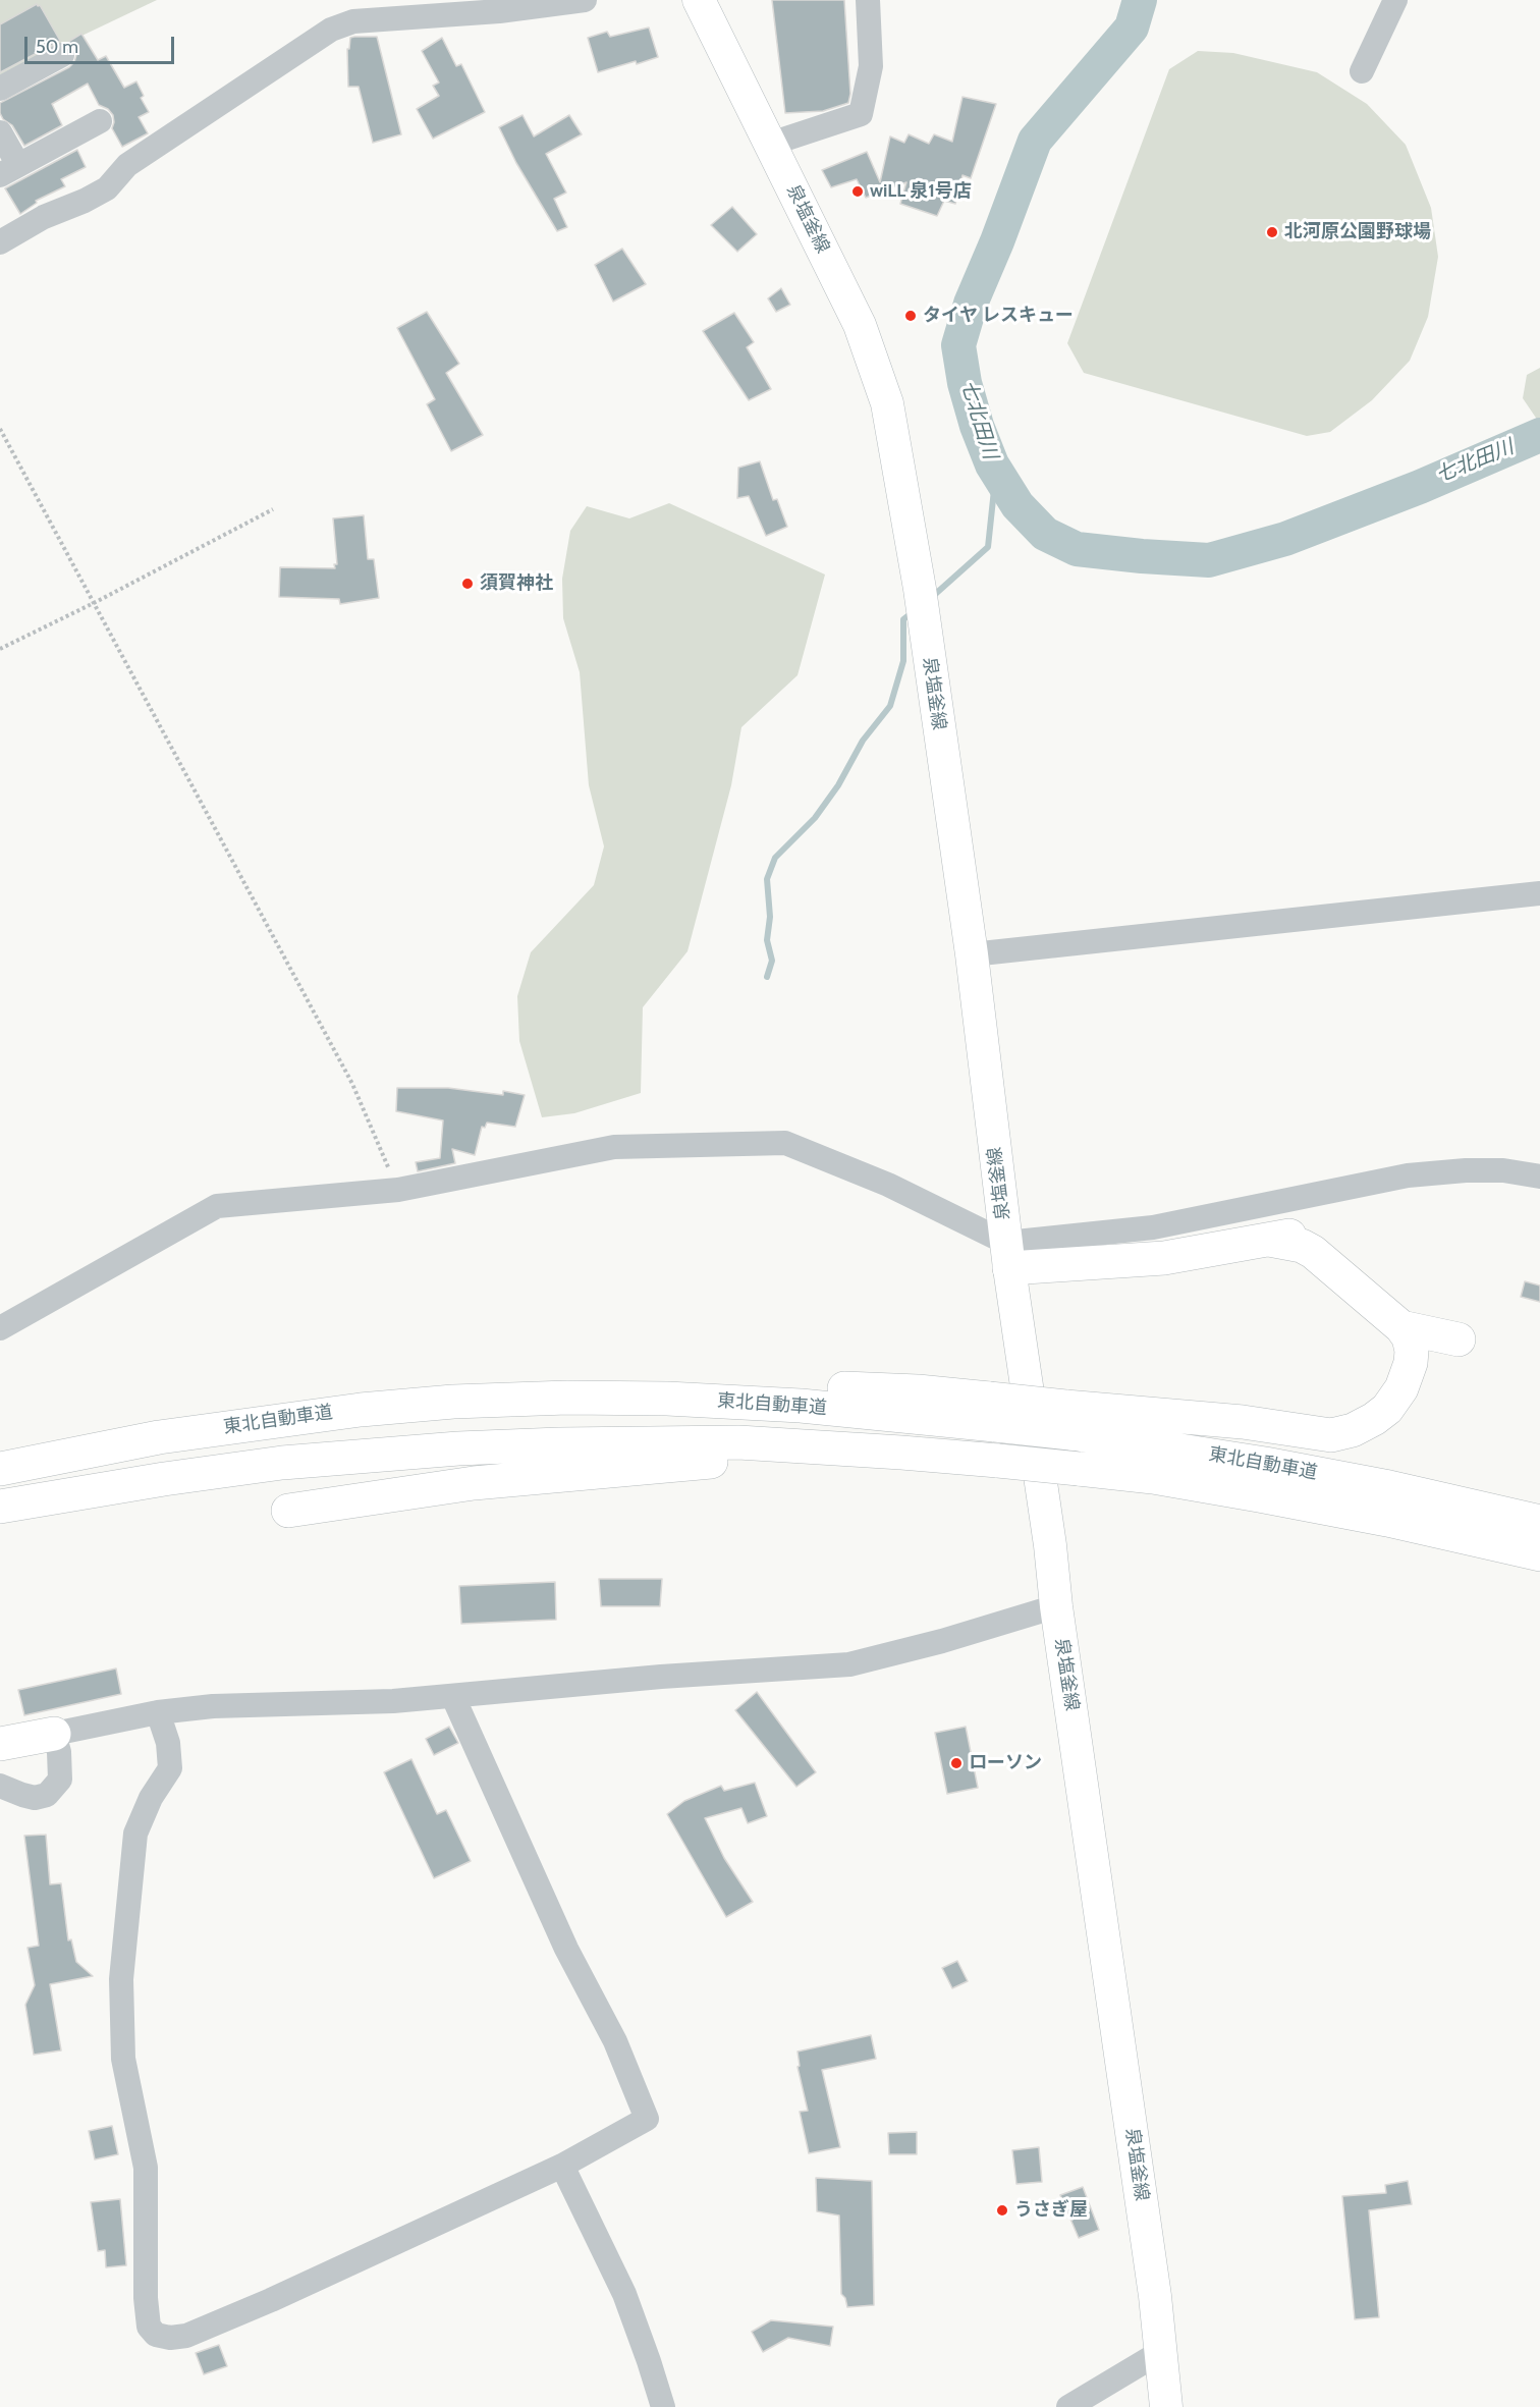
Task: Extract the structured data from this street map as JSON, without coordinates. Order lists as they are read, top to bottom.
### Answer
{
  "streets": {
    "highway": ["東北自動車道"],
    "main road": ["泉塩釜線"]
  },
  "water": ["七北田川"],
  "places": [
    "wiLL 泉1号店",
    "北河原公園野球場",
    "タイヤ レスキュー",
    "須賀神社",
    "ローソン",
    "うさぎ屋"
  ],
  "scale_bar": "50 m"
}
